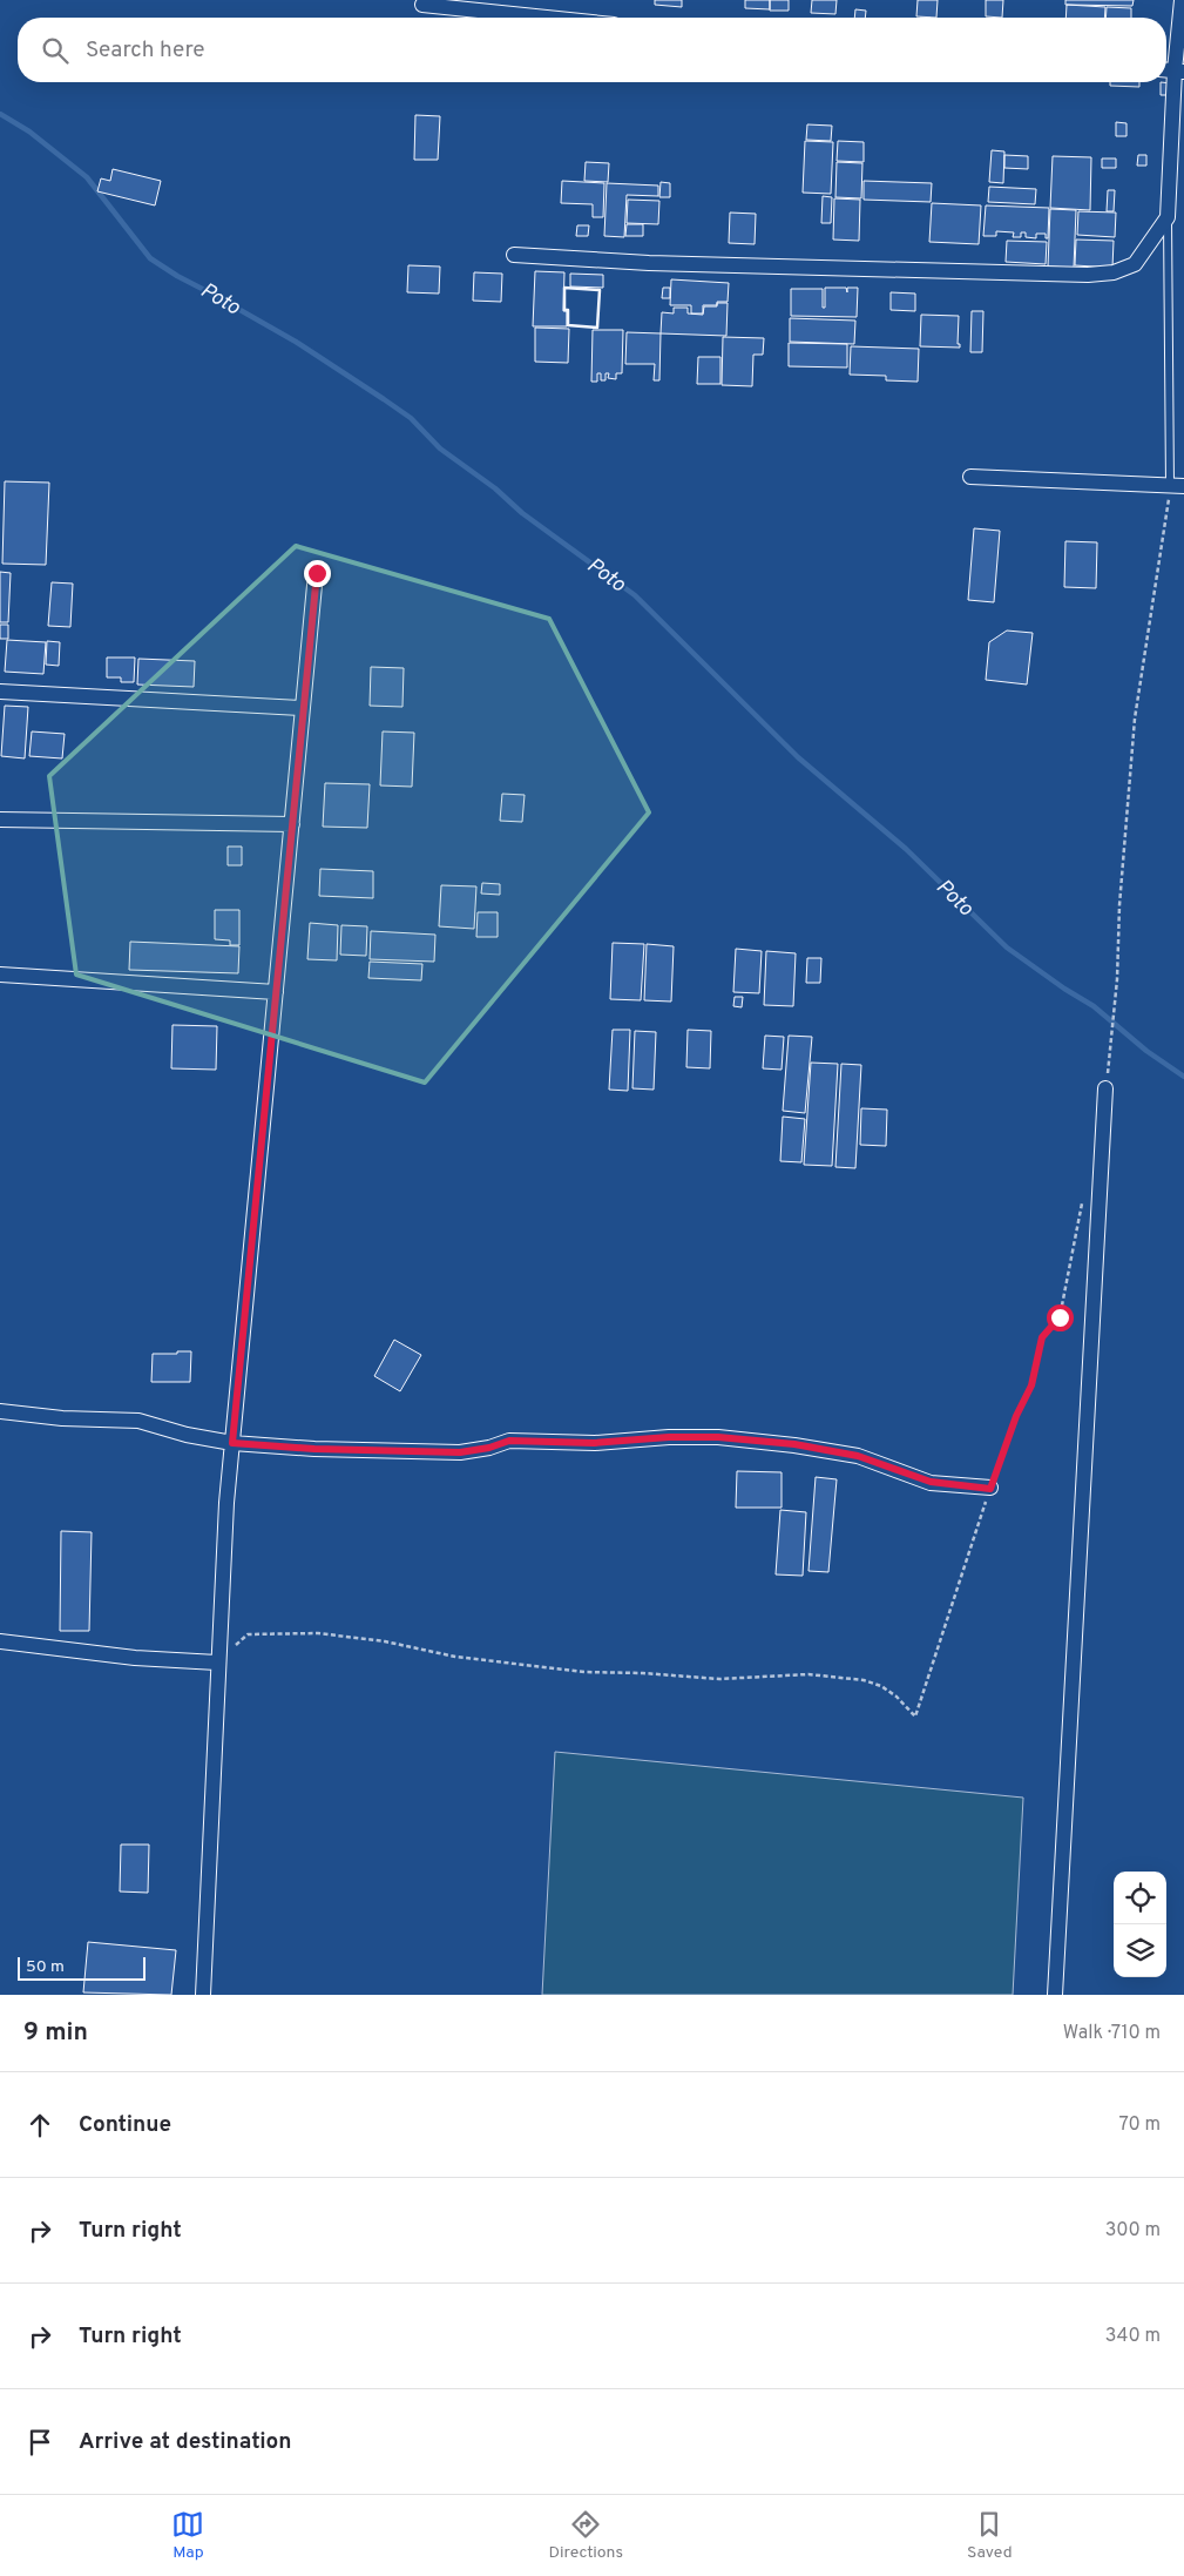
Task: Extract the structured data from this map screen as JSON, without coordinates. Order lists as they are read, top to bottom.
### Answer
{
  "water": ["Poto"],
  "scale_bar": "50 m",
  "page": {
    "search": "Search here",
    "scale": "50 m",
    "heading": ["9 min", "Walk · 710 m"],
    "list": [
      ["Continue", "70 m"],
      ["Turn right", "300 m"],
      ["Turn right", "340 m"],
      "Arrive at destination"
    ],
    "nav": ["Map", "Directions", "Saved"]
  }
}
